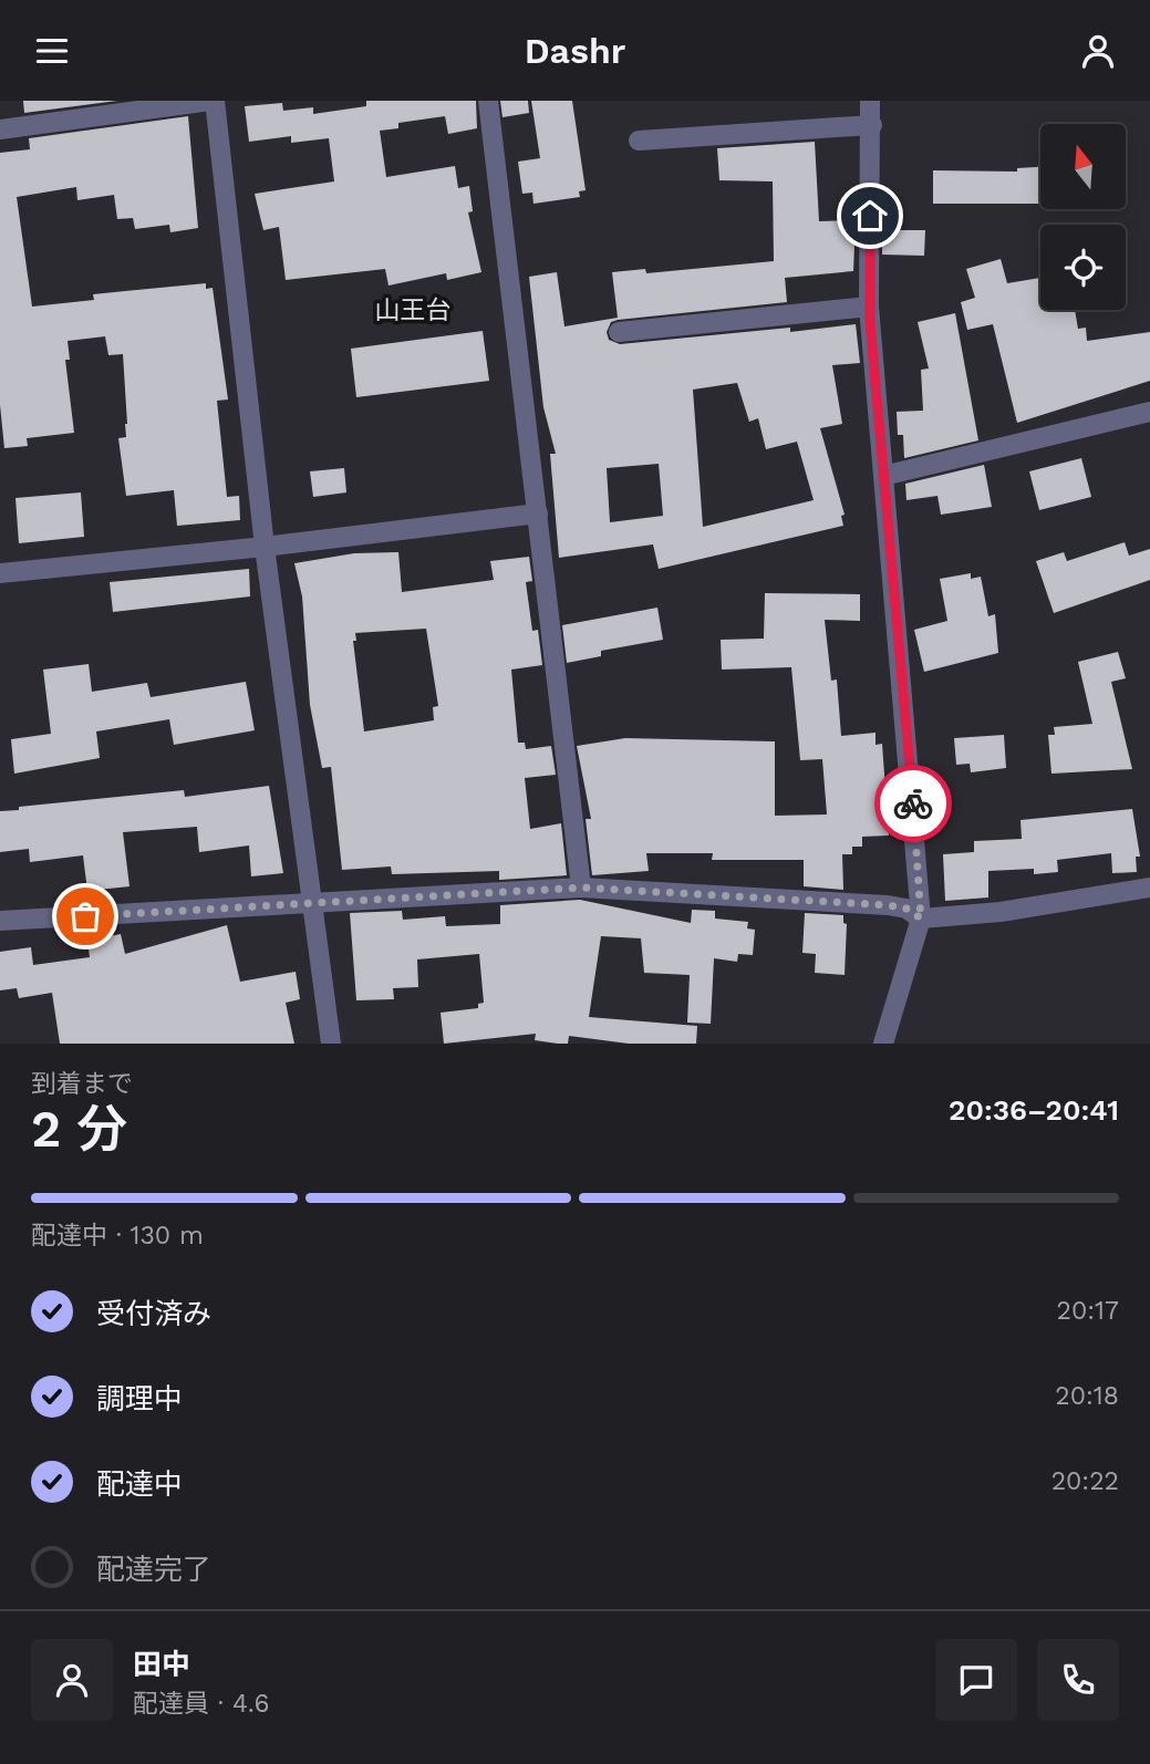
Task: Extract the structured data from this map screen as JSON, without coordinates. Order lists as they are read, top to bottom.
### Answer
{
  "districts": ["山王台"],
  "north": "top",
  "page": {
    "header": "Dashr",
    "heading": ["2 分", "到着まで", "20:36–20:41"],
    "panel": ["田中", "配達員 · 4.6"],
    "bar": "配達中 · 130 m",
    "list": [
      ["受付済み", "20:17"],
      ["調理中", "20:18"],
      ["配達中", "20:22"],
      "配達完了"
    ]
  }
}
